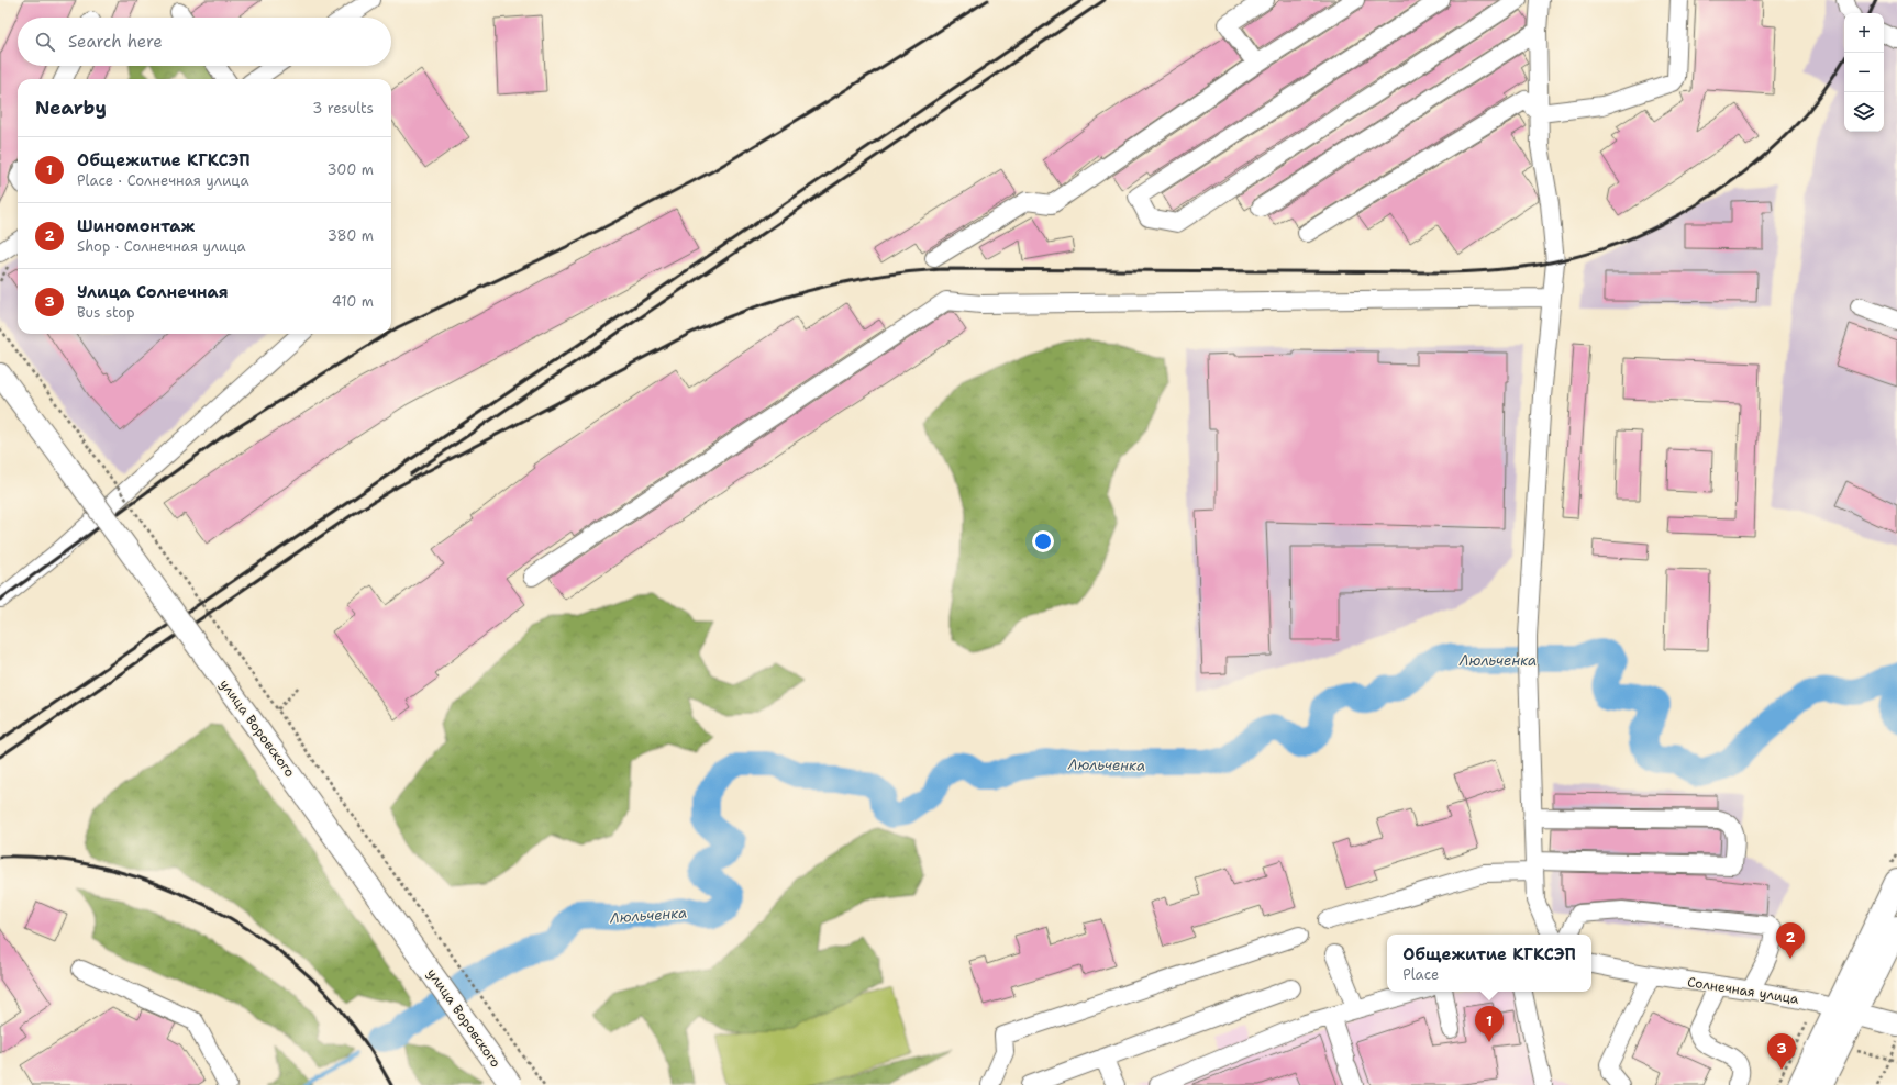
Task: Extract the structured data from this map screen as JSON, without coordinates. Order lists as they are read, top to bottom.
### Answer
{
  "streets": {
    "main road": ["улица Воровского", "Солнечная улица"]
  },
  "water": ["Люльченка"],
  "page": {
    "map_buttons": ["+", "−"],
    "search": "Search here",
    "heading": ["Nearby", "3 results"],
    "list": [
      {
        "mark": "1",
        "name": "Общежитие КГКСЭП",
        "note": "Place · Солнечная улица",
        "value": "300 m"
      },
      {
        "mark": "2",
        "name": "Шиномонтаж",
        "note": "Shop · Солнечная улица",
        "value": "380 m"
      },
      {
        "mark": "3",
        "name": "Улица Солнечная",
        "note": "Bus stop",
        "value": "410 m"
      }
    ],
    "pins": ["2", "1", "3"],
    "popup": ["Общежитие КГКСЭП", "Place"]
  }
}
